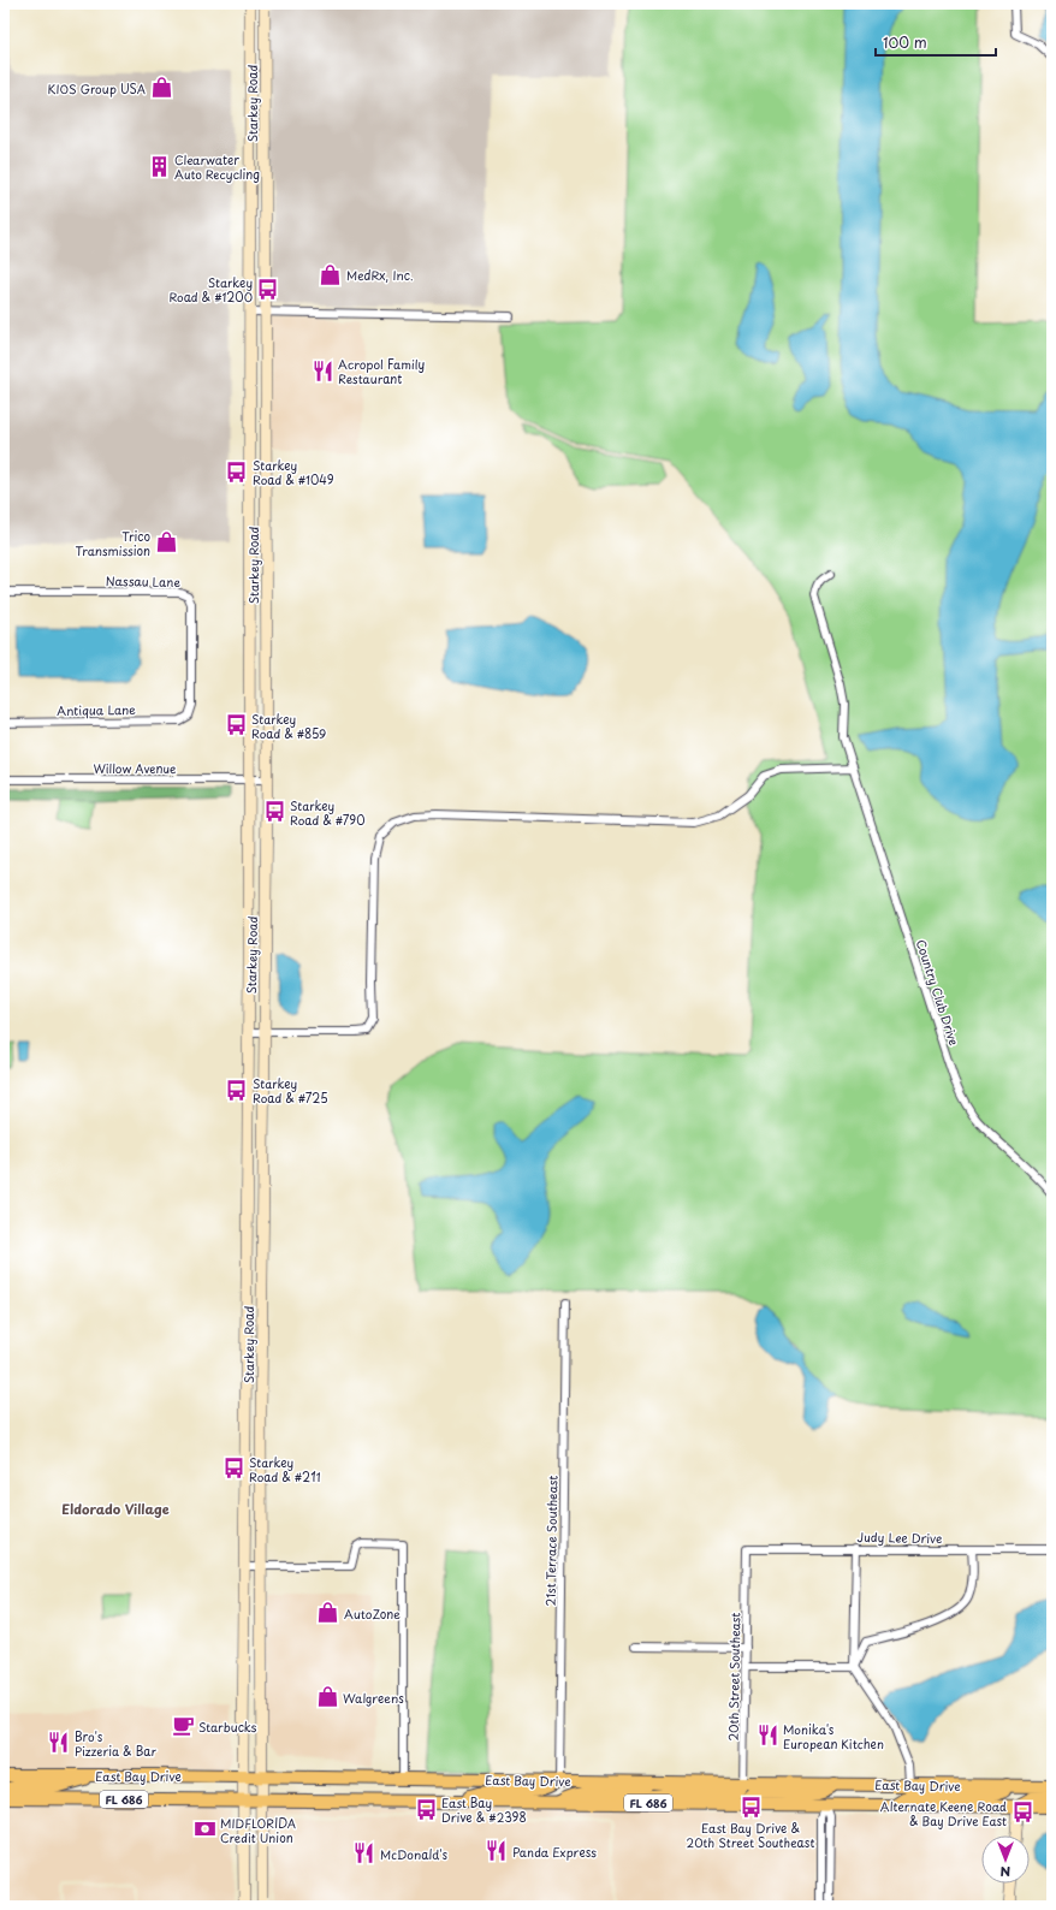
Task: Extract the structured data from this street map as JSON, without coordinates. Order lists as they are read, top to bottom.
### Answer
{
  "streets": {
    "main road": ["Starkey Road", "East Bay Drive", "FL 686"],
    "street": [
      "Nassau Lane",
      "Antiqua Lane",
      "Willow Avenue",
      "Country Club Drive",
      "Judy Lee Drive",
      "21st Terrace Southeast",
      "20th Street Southeast"
    ]
  },
  "crossings": [
    ["Starkey Road", "Willow Avenue"],
    ["Starkey Road", "East Bay Drive"],
    ["Nassau Lane", "Antiqua Lane"],
    ["Judy Lee Drive", "20th Street Southeast"],
    ["21st Terrace Southeast", "East Bay Drive"],
    ["20th Street Southeast", "East Bay Drive"]
  ],
  "districts": ["Eldorado Village"],
  "places": {
    "shop": [
      "KIOS Group USA",
      "MedRx, Inc.",
      "Trico Transmission",
      "AutoZone",
      "Walgreens"
    ],
    "building": ["Clearwater Auto Recycling"],
    "bus stop": [
      "Starkey Road & #1200",
      "Starkey Road & #1049",
      "Starkey Road & #859",
      "Starkey Road & #790",
      "Starkey Road & #725",
      "Starkey Road & #211",
      "East Bay Drive & 20th Street Southeast",
      "East Bay Drive & #2398",
      "Alternate Keene Road & Bay Drive East"
    ],
    "restaurant": [
      "Acropol Family Restaurant",
      "Monika's European Kitchen",
      "Bro's Pizzeria & Bar",
      "Panda Express",
      "McDonald's"
    ],
    "cafe": ["Starbucks"],
    "bank": ["MIDFLORIDA Credit Union"]
  },
  "scale_bar": "100 m",
  "north": "bottom"
}
